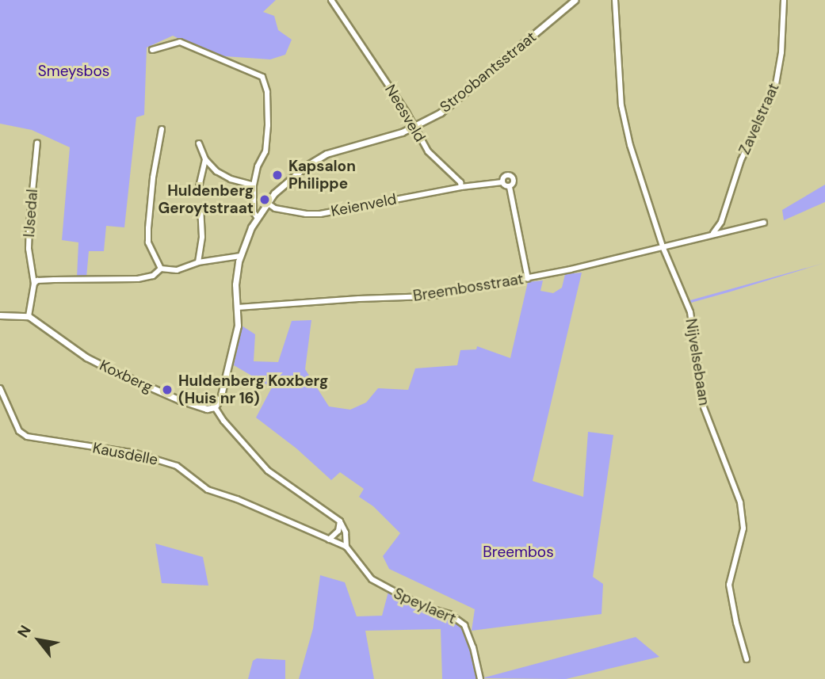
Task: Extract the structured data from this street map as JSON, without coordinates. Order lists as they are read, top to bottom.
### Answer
{
  "streets": {
    "street": [
      "Stroobantsstraat",
      "Neesveld",
      "Zavelstraat",
      "Keienveld",
      "IJsedal",
      "Breembosstraat",
      "Nijvelsebaan",
      "Koxberg",
      "Kausdelle",
      "Speylaert"
    ]
  },
  "crossings": [
    ["Stroobantsstraat", "Neesveld"],
    ["Stroobantsstraat", "Keienveld"],
    ["Neesveld", "Keienveld"],
    ["IJsedal", "Koxberg"],
    ["Breembosstraat", "Nijvelsebaan"]
  ],
  "parks": ["Smeysbos", "Breembos"],
  "places": ["Kapsalon Philippe", "Huldenberg Geroytstraat", "Huldenberg Koxberg (Huis nr 16)"],
  "north": "top left"
}
